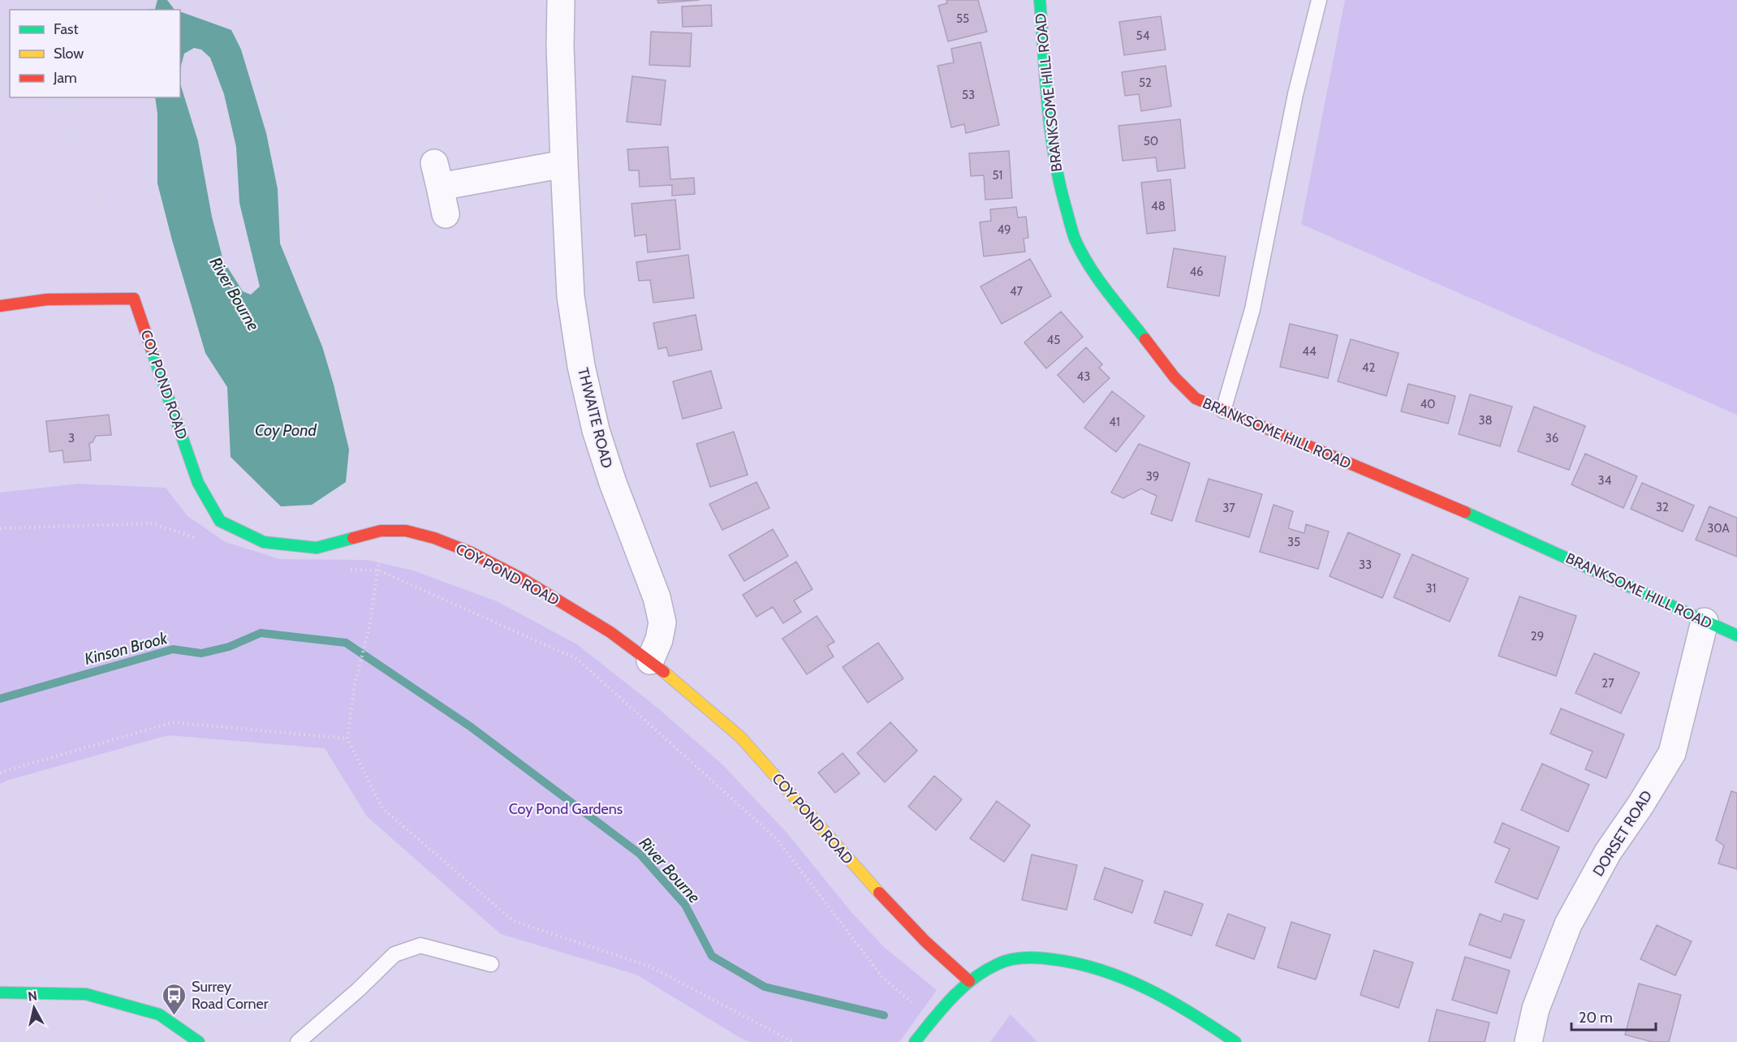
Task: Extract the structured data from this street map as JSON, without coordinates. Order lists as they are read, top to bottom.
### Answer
{
  "streets": {
    "street": [
      "BRANKSOME HILL ROAD",
      "COY POND ROAD",
      "THWAITE ROAD",
      "DORSET ROAD"
    ]
  },
  "crossings": [
    ["BRANKSOME HILL ROAD", "DORSET ROAD"],
    ["COY POND ROAD", "THWAITE ROAD"]
  ],
  "water": ["River Bourne", "Coy Pond", "Kinson Brook"],
  "parks": ["Coy Pond Gardens"],
  "places": {
    "bus stop": ["Surrey Road Corner"]
  },
  "house_numbers": [
    "55",
    "54",
    "52",
    "53",
    "50",
    "51",
    "48",
    "49",
    "46",
    "47",
    "45",
    "44",
    "42",
    "43",
    "40",
    "38",
    "41",
    "3",
    "36",
    "39",
    "34",
    "32",
    "37",
    "30A",
    "35",
    "33",
    "31",
    "29",
    "27"
  ],
  "legend": ["Fast", "Slow", "Jam"],
  "scale_bar": "20 m",
  "north": "top"
}
